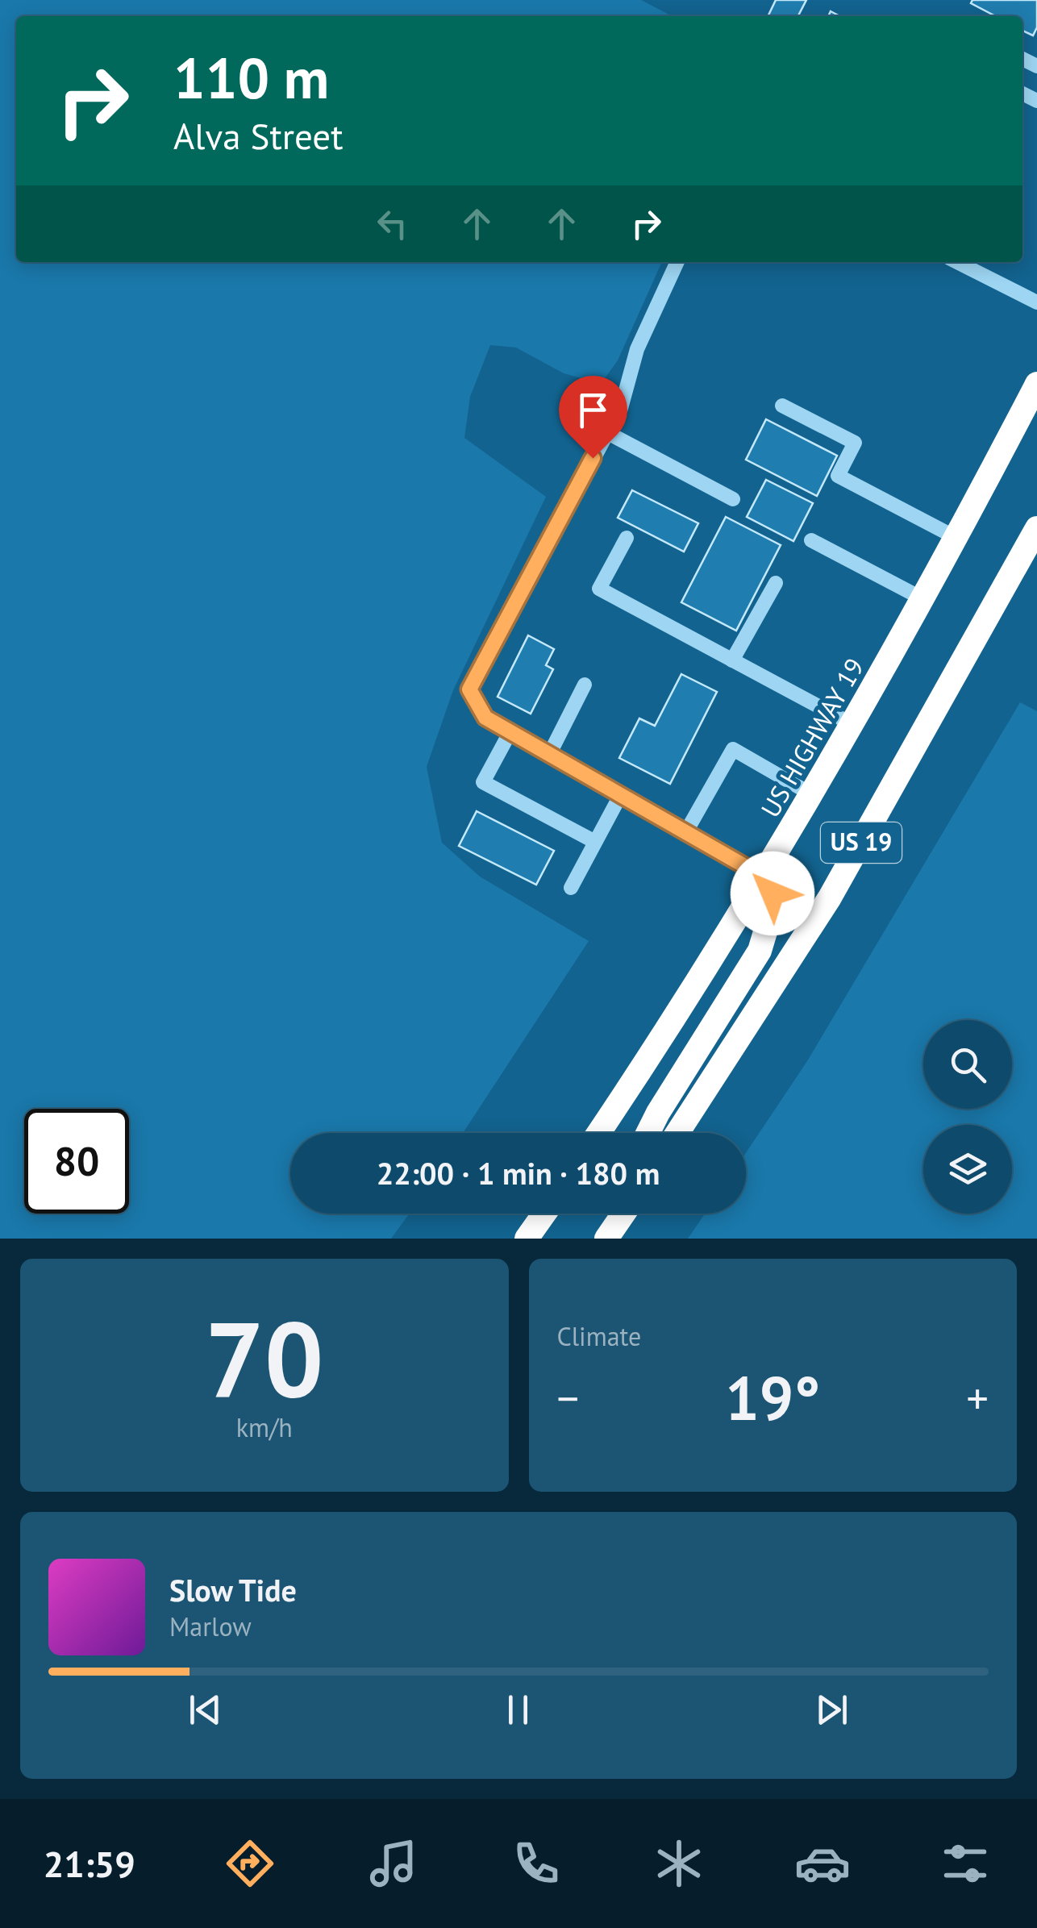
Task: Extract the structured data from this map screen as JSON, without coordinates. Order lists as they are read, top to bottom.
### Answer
{
  "streets": {
    "highway": ["US HIGHWAY 19", "US 19"]
  },
  "page": {
    "turn": ["110 m", "Alva Street"],
    "limit": "80",
    "trip": "22:00 · 1 min · 180 m",
    "tile": [
      ["70", "km/h"],
      "Climate"
    ],
    "heat": ["−", "19°", "+"],
    "song": ["Slow Tide", "Marlow"],
    "tabs": "21:59"
  }
}
